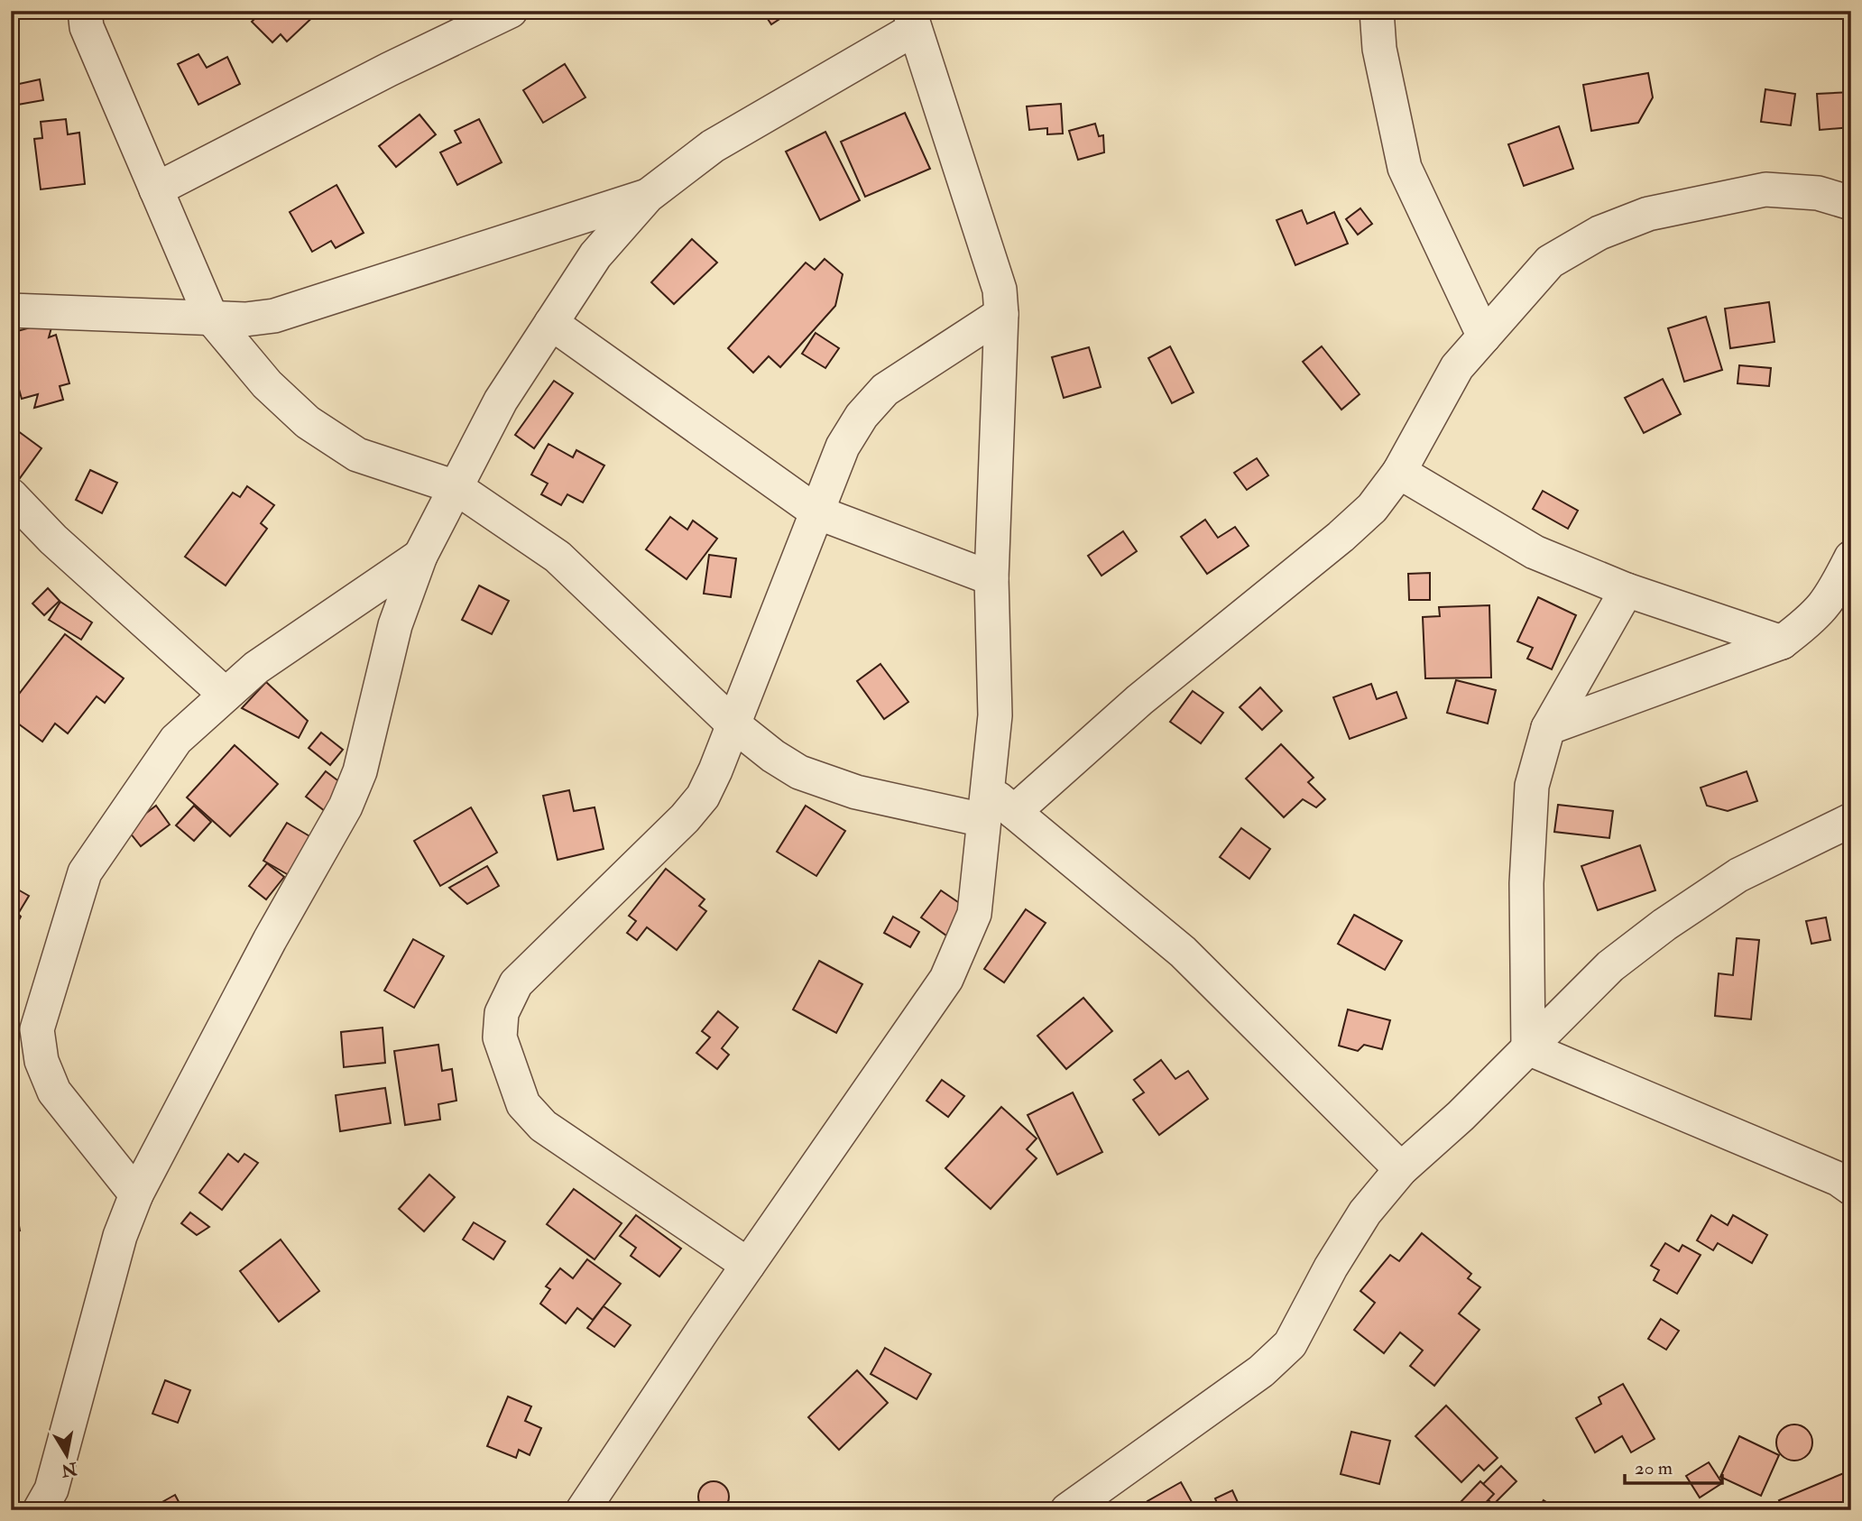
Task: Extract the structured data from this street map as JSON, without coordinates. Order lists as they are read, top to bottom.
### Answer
{
  "scale_bar": "20 m",
  "north": "bottom"
}
